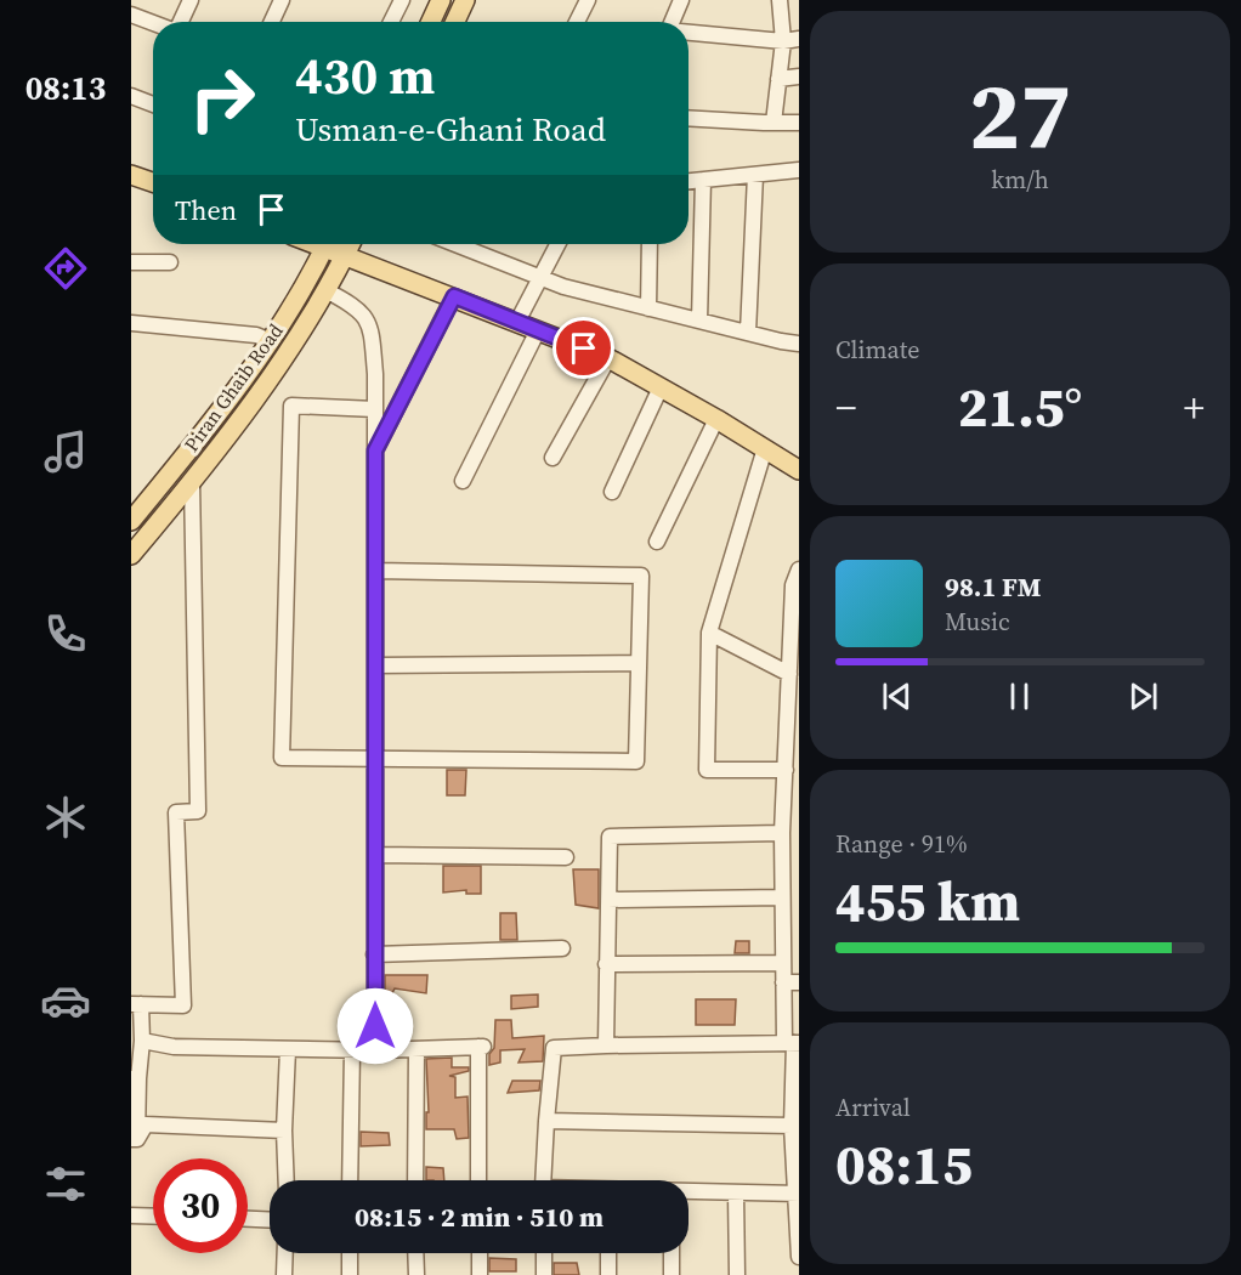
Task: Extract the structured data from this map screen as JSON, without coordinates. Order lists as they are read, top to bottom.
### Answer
{
  "streets": {
    "main road": ["Piran Ghaib Road"]
  },
  "page": {
    "tabs": "08:13",
    "tile": [
      ["27", "km/h"],
      "Climate",
      ["Range · 91%", "455 km"],
      ["Arrival", "08:15"]
    ],
    "turn": ["430 m", "Usman-e-Ghani Road"],
    "then": "Then",
    "heat": ["−", "21.5°", "+"],
    "song": ["98.1 FM", "Music"],
    "limit": "30",
    "trip": "08:15 · 2 min · 510 m"
  }
}
